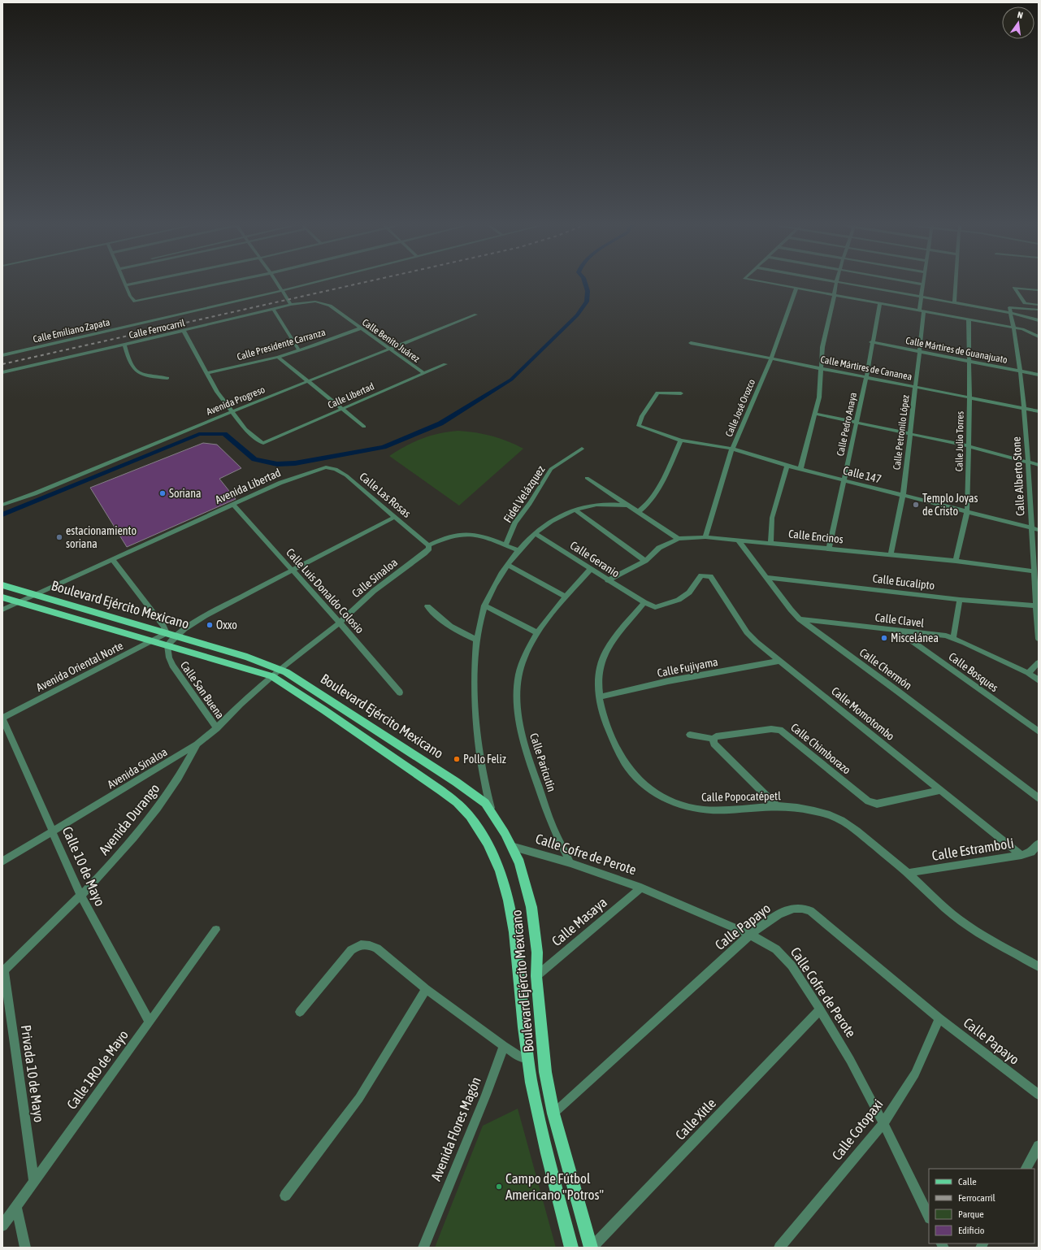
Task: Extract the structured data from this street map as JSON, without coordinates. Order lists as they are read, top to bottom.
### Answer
{
  "streets": {
    "main road": ["Boulevard Ejército Mexicano"],
    "street": [
      "Calle Ferrocarril",
      "Calle Emiliano Zapata",
      "Calle Benito Juárez",
      "Calle Presidente Carranza",
      "Calle Mártires de Guanajuato",
      "Calle Mártires de Cananea",
      "Calle Libertad",
      "Avenida Progreso",
      "Calle José Orozco",
      "Calle Pedro Anaya",
      "Calle Petronilo López",
      "Calle Julio Torres",
      "Calle 147",
      "Calle Alberto Stone",
      "Avenida Libertad",
      "Fidel Velázquez",
      "Calle Las Rosas",
      "Calle Encinos",
      "Calle Geranio",
      "Calle Sinaloa",
      "Calle Eucalipto",
      "Calle Luis Donaldo Colosio",
      "Calle Clavel",
      "Avenida Oriental Norte",
      "Calle Fujiyama",
      "Calle Chermón",
      "Calle Bosques",
      "Calle San Buena",
      "Calle Momotombo",
      "Calle Chimborazo",
      "Calle Paricutín",
      "Avenida Sinaloa",
      "Calle Popocatépetl",
      "Avenida Durango",
      "Calle Estramboli",
      "Calle Cofre de Perote",
      "Calle 10 de Mayo",
      "Calle Masaya",
      "Calle Papayo",
      "Calle 1RO de Mayo",
      "Privada 10 de Mayo",
      "Calle Xitle",
      "Avenida Flores Magón",
      "Calle Cotopaxi"
    ]
  },
  "crossings": [
    ["Calle Ferrocarril", "Calle Benito Juárez"],
    ["Calle Benito Juárez", "Calle Presidente Carranza"],
    ["Calle Benito Juárez", "Calle Libertad"],
    ["Calle Benito Juárez", "Avenida Progreso"],
    ["Calle Mártires de Guanajuato", "Calle Pedro Anaya"],
    ["Calle Mártires de Guanajuato", "Calle Petronilo López"],
    ["Calle Mártires de Guanajuato", "Calle Julio Torres"],
    ["Calle Mártires de Guanajuato", "Calle Alberto Stone"],
    ["Calle Mártires de Cananea", "Calle José Orozco"],
    ["Calle Mártires de Cananea", "Calle Pedro Anaya"],
    ["Calle Mártires de Cananea", "Calle Petronilo López"],
    ["Calle Mártires de Cananea", "Calle Julio Torres"],
    ["Calle Mártires de Cananea", "Calle Alberto Stone"],
    ["Calle Libertad", "Avenida Progreso"],
    ["Calle José Orozco", "Calle 147"],
    ["Calle José Orozco", "Calle Encinos"],
    ["Calle Pedro Anaya", "Calle 147"],
    ["Calle Pedro Anaya", "Calle Encinos"],
    ["Calle Petronilo López", "Calle 147"],
    ["Calle Petronilo López", "Calle Encinos"],
    ["Calle Julio Torres", "Calle 147"],
    ["Calle Julio Torres", "Calle Encinos"],
    ["Calle 147", "Calle Alberto Stone"],
    ["Calle Alberto Stone", "Calle Encinos"],
    ["Calle Alberto Stone", "Calle Eucalipto"],
    ["Avenida Libertad", "Calle Las Rosas"],
    ["Avenida Libertad", "Calle Luis Donaldo Colosio"],
    ["Avenida Libertad", "Boulevard Ejército Mexicano"],
    ["Calle Las Rosas", "Calle Sinaloa"],
    ["Calle Encinos", "Calle Geranio"],
    ["Calle Encinos", "Calle Chermón"],
    ["Calle Geranio", "Calle Momotombo"],
    ["Calle Geranio", "Calle Paricutín"],
    ["Calle Geranio", "Calle Popocatépetl"],
    ["Calle Sinaloa", "Calle Luis Donaldo Colosio"],
    ["Calle Sinaloa", "Boulevard Ejército Mexicano"],
    ["Calle Sinaloa", "Avenida Sinaloa"],
    ["Calle Eucalipto", "Calle Chermón"],
    ["Boulevard Ejército Mexicano", "Avenida Oriental Norte"],
    ["Boulevard Ejército Mexicano", "Calle San Buena"],
    ["Boulevard Ejército Mexicano", "Avenida Sinaloa"],
    ["Boulevard Ejército Mexicano", "Calle Cofre de Perote"],
    ["Boulevard Ejército Mexicano", "Calle Masaya"],
    ["Boulevard Ejército Mexicano", "Calle Papayo"],
    ["Boulevard Ejército Mexicano", "Calle Xitle"],
    ["Calle Clavel", "Calle Chermón"],
    ["Calle Clavel", "Calle Bosques"],
    ["Avenida Oriental Norte", "Calle 10 de Mayo"],
    ["Calle Fujiyama", "Calle Momotombo"],
    ["Calle Fujiyama", "Calle Popocatépetl"],
    ["Calle San Buena", "Avenida Sinaloa"],
    ["Calle Momotombo", "Calle Chimborazo"],
    ["Calle Momotombo", "Calle Popocatépetl"],
    ["Calle Momotombo", "Calle Estramboli"],
    ["Calle Paricutín", "Calle Cofre de Perote"],
    ["Avenida Sinaloa", "Avenida Durango"],
    ["Avenida Sinaloa", "Calle 10 de Mayo"],
    ["Calle Popocatépetl", "Calle Estramboli"],
    ["Avenida Durango", "Calle 10 de Mayo"],
    ["Avenida Durango", "Privada 10 de Mayo"],
    ["Calle Cofre de Perote", "Calle Masaya"],
    ["Calle Cofre de Perote", "Calle Papayo"],
    ["Calle Cofre de Perote", "Calle Xitle"],
    ["Calle Cofre de Perote", "Calle Cotopaxi"],
    ["Calle 10 de Mayo", "Calle 1RO de Mayo"],
    ["Calle Papayo", "Calle Cotopaxi"],
    ["Calle 1RO de Mayo", "Privada 10 de Mayo"]
  ],
  "places": [
    "Soriana",
    "Templo Joyas de Cristo",
    "estacionamiento soriana",
    "Oxxo",
    "Miscelánea",
    "Pollo Feliz",
    "Campo de Fútbol Americano \"Potros\""
  ],
  "legend": [
    "Calle",
    "Ferrocarril",
    "Parque",
    "Edificio"
  ],
  "north": "top"
}
